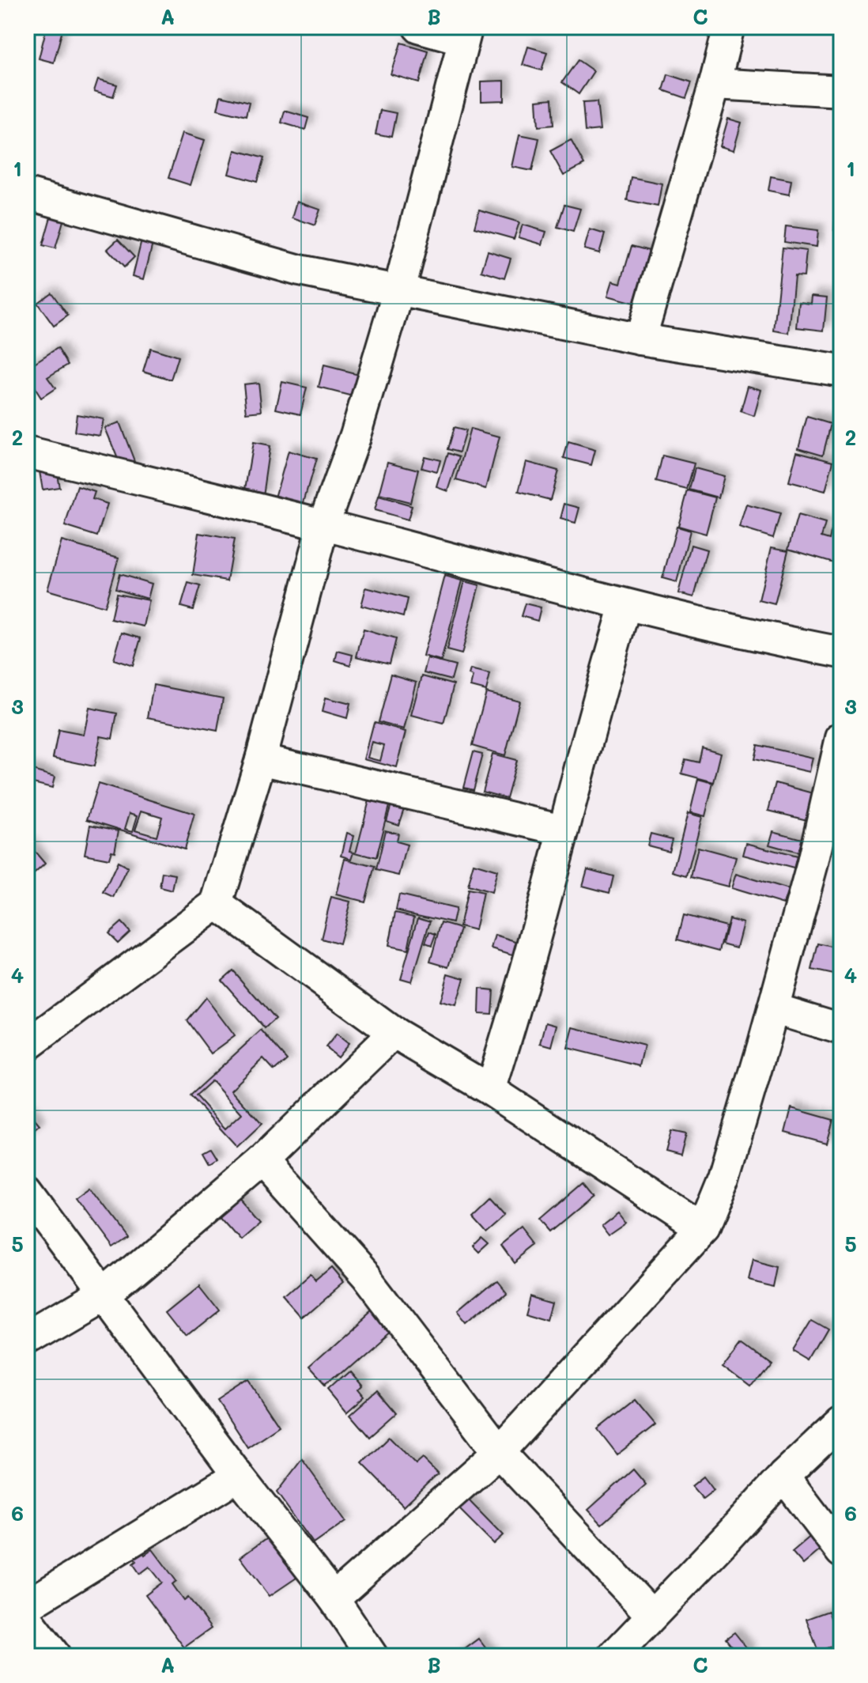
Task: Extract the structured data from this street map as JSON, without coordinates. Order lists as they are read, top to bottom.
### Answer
{
  "grid": {
    "columns": ["A", "B", "C"],
    "rows": [
      "1",
      "2",
      "3",
      "4",
      "5",
      "6"
    ]
  }
}
